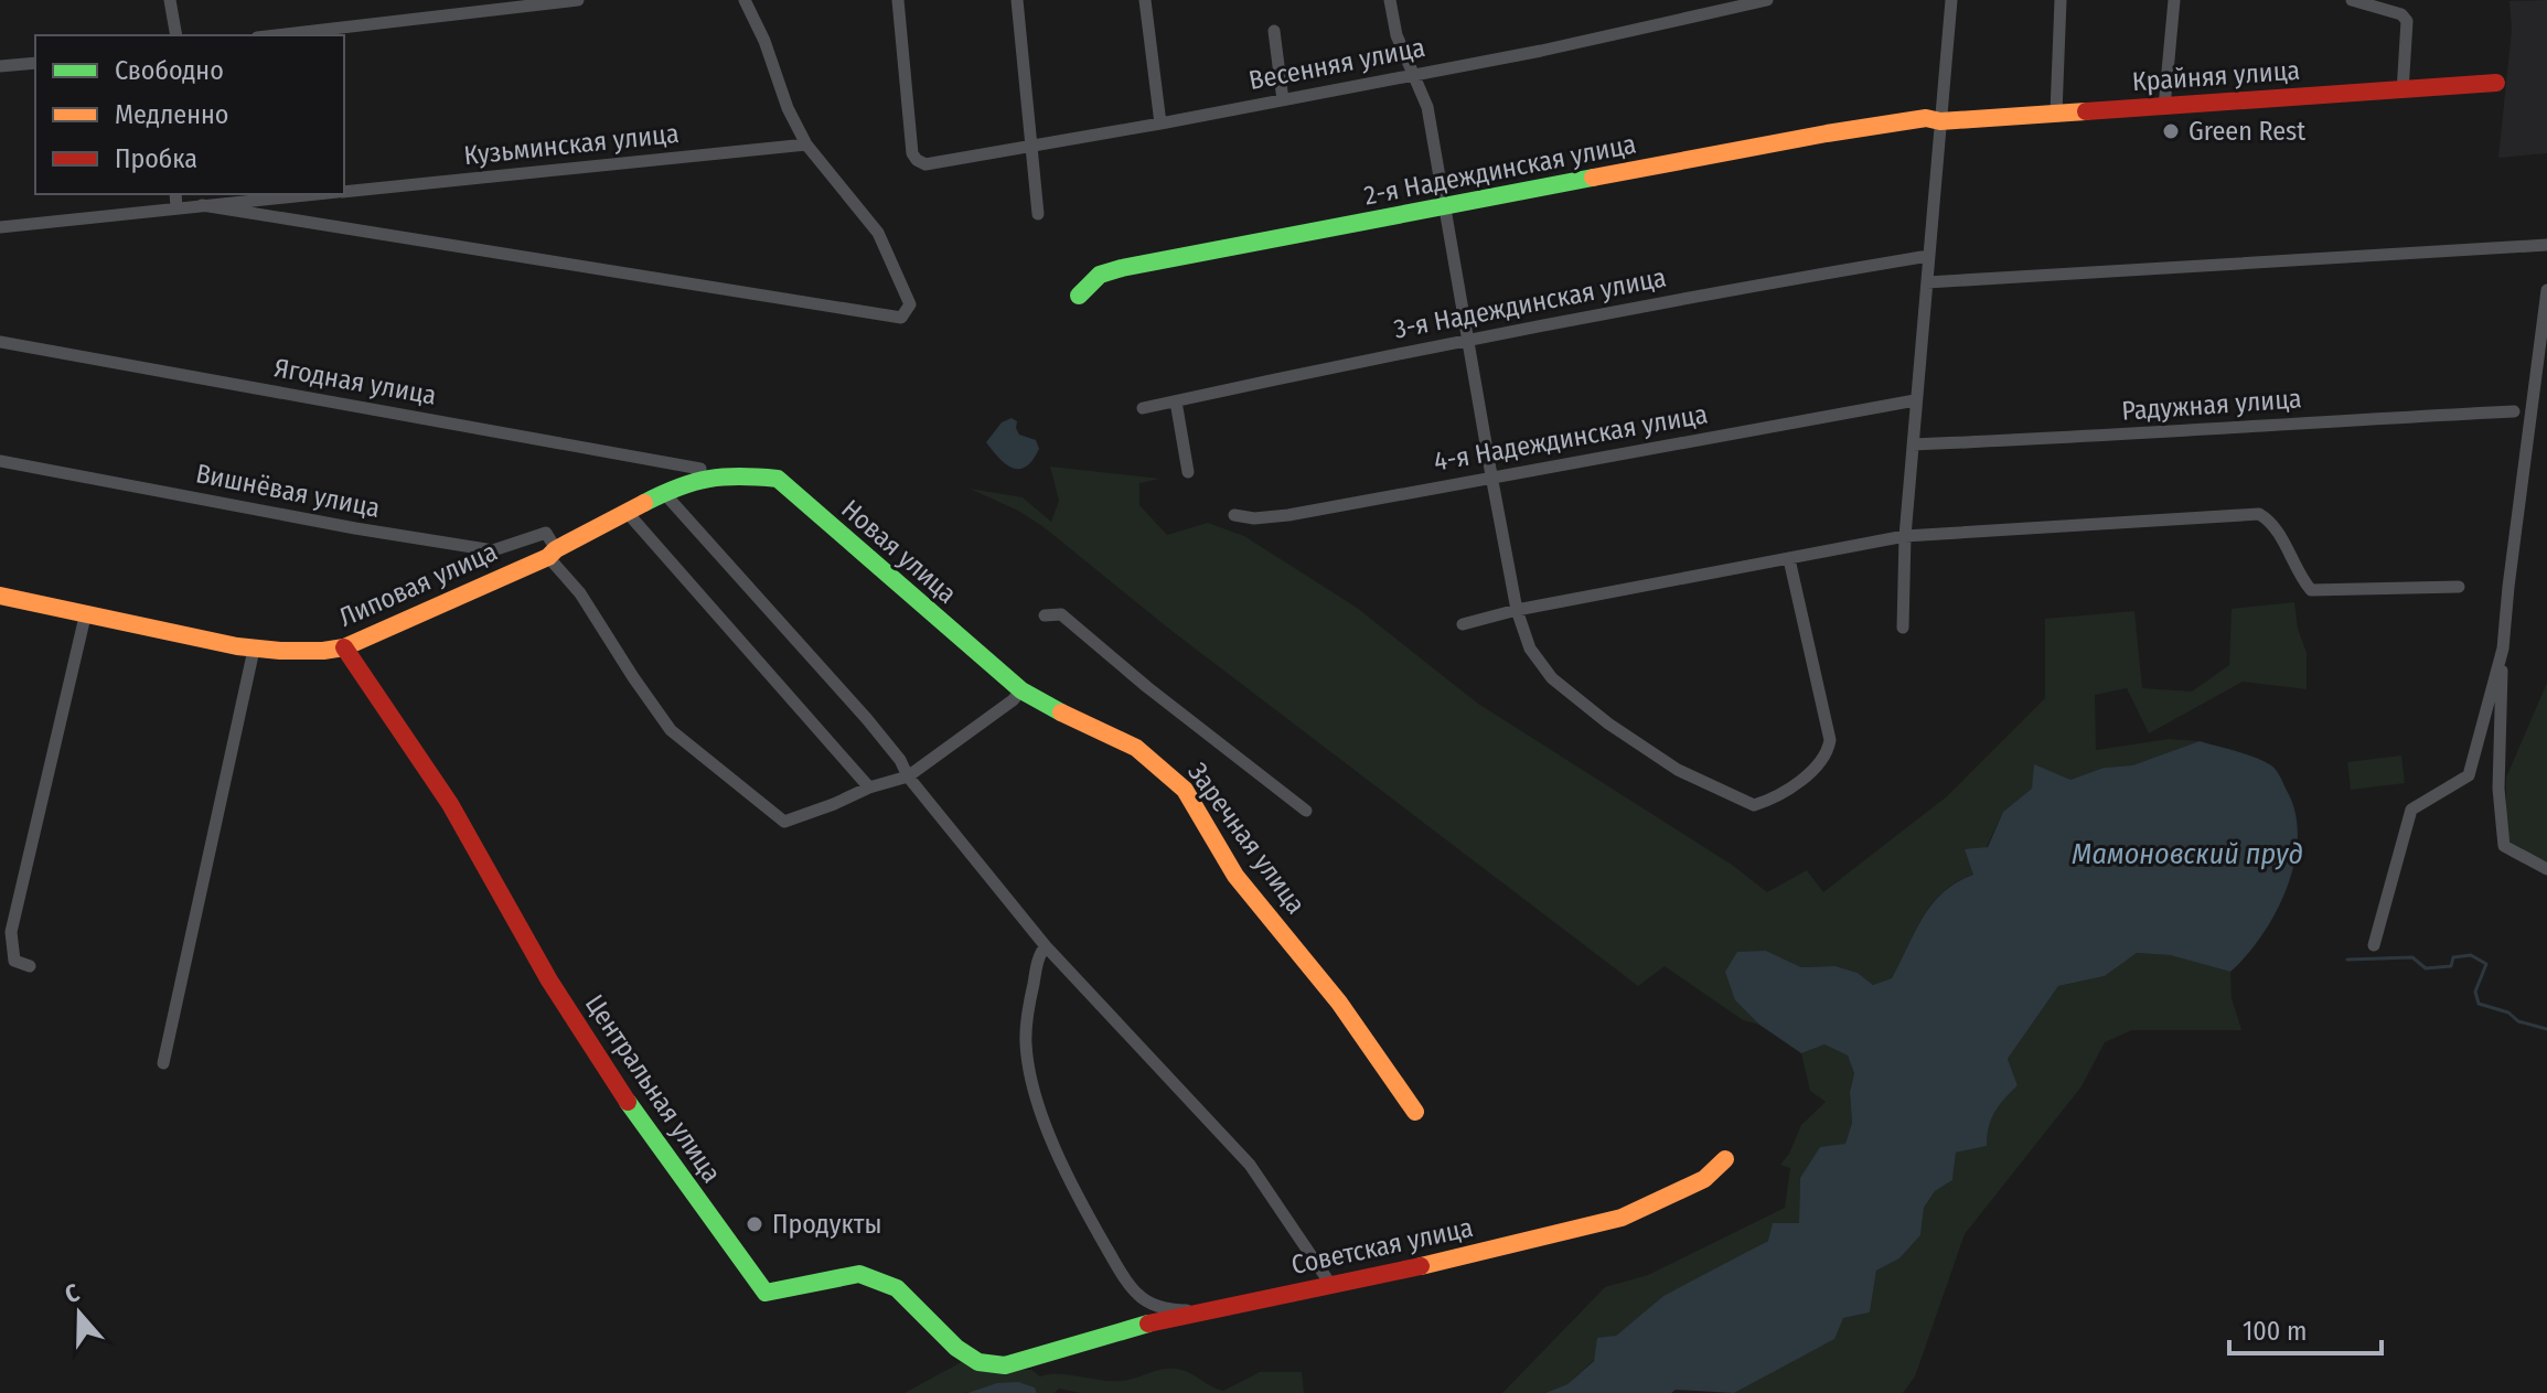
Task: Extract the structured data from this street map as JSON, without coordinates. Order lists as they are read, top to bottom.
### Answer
{
  "streets": {
    "street": [
      "Весенняя улица",
      "Крайняя улица",
      "Кузьминская улица",
      "2-я Надеждинская улица",
      "3-я Надеждинская улица",
      "Ягодная улица",
      "Радужная улица",
      "4-я Надеждинская улица",
      "Вишнёвая улица",
      "Новая улица",
      "Липовая улица",
      "Заречная улица",
      "Центральная улица",
      "Советская улица"
    ]
  },
  "crossings": [
    ["Крайняя улица", "2-я Надеждинская улица"],
    ["Вишнёвая улица", "Липовая улица"],
    ["Новая улица", "Липовая улица"],
    ["Новая улица", "Заречная улица"],
    ["Липовая улица", "Центральная улица"],
    ["Центральная улица", "Советская улица"]
  ],
  "water": ["Мамоновский пруд"],
  "places": ["Green Rest", "Продукты"],
  "legend": ["Свободно", "Медленно", "Пробка"],
  "scale_bar": "100 m",
  "north": "top"
}
